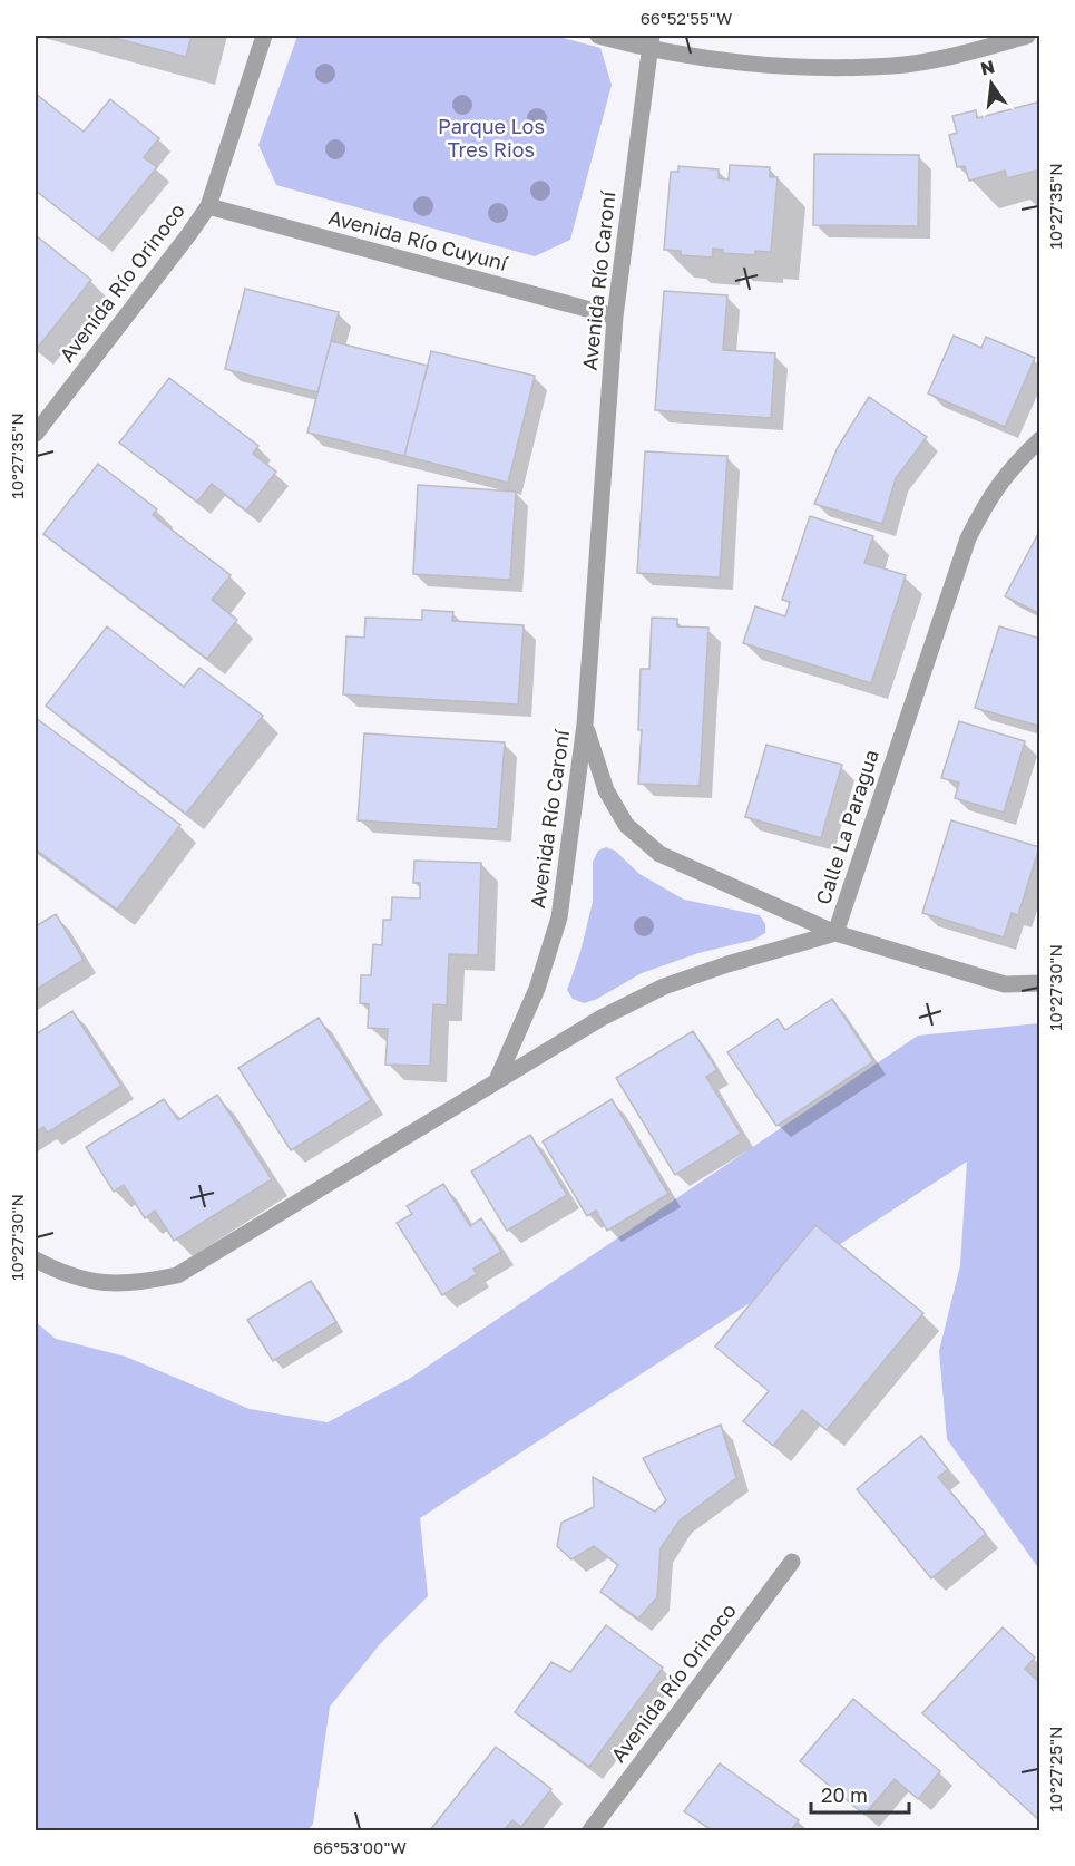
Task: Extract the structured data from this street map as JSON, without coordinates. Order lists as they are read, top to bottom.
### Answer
{
  "streets": {
    "street": [
      "Avenida Río Cuyuní",
      "Avenida Río Caroní",
      "Avenida Río Orinoco",
      "Calle La Paragua"
    ]
  },
  "crossings": [
    ["Avenida Río Cuyuní", "Avenida Río Caroní"],
    ["Avenida Río Cuyuní", "Avenida Río Orinoco"],
    ["Avenida Río Caroní", "Calle La Paragua"]
  ],
  "parks": ["Parque Los Tres Rios"],
  "scale_bar": "20 m",
  "north": "top",
  "coordinates": [
    "66°52'55\"W",
    "10°27'35\"N",
    "10°27'30\"N",
    "10°27'25\"N",
    "66°53'00\"W"
  ]
}
